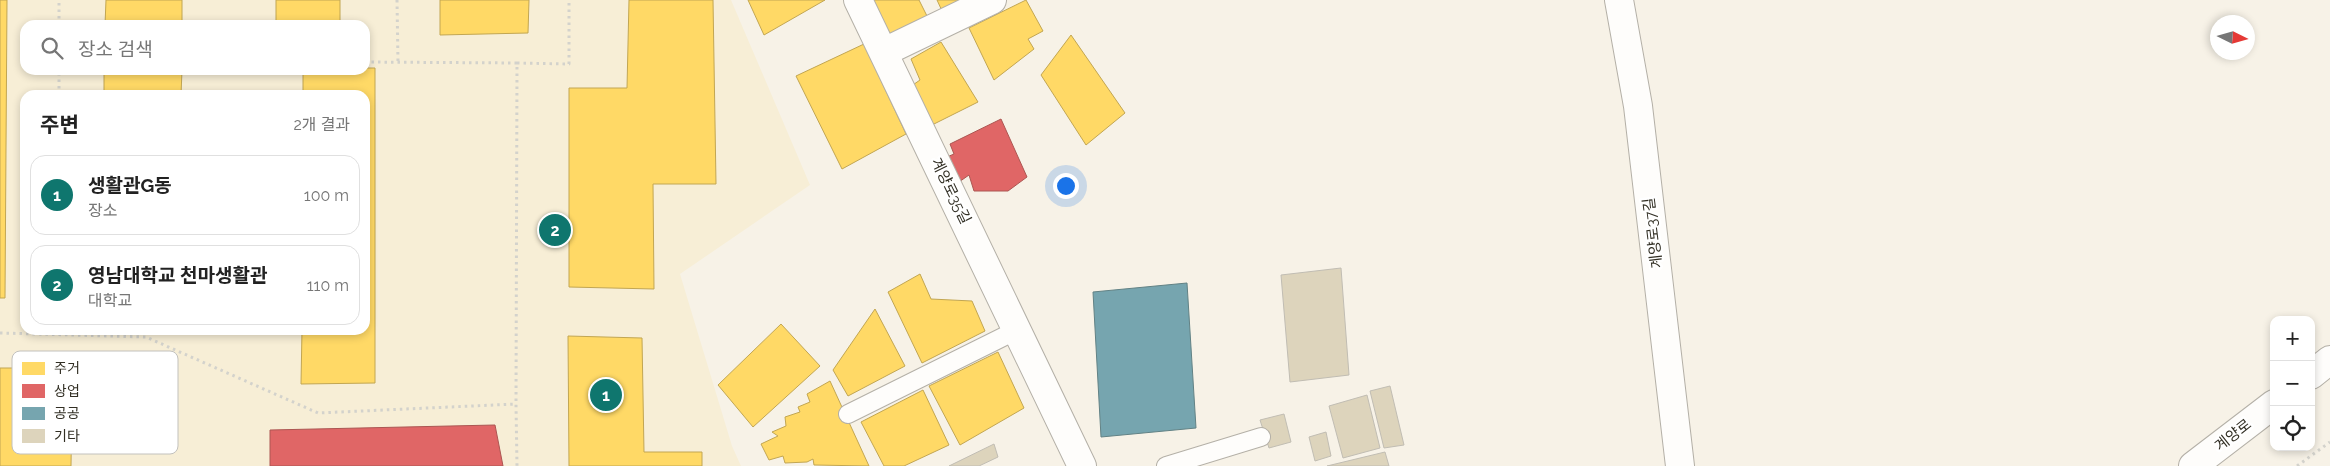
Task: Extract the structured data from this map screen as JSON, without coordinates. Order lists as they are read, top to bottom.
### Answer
{
  "streets": {
    "street": ["계양로35길", "계양로37길", "계양로"]
  },
  "legend": [
    "주거",
    "상업",
    "공공",
    "기타"
  ],
  "north": "right",
  "page": {
    "search": "장소 검색",
    "heading": ["주변", "2개 결과"],
    "list": [
      {
        "mark": "1",
        "name": "생활관G동",
        "note": "장소",
        "value": "100 m"
      },
      {
        "mark": "2",
        "name": "영남대학교 천마생활관",
        "note": "대학교",
        "value": "110 m"
      }
    ],
    "pins": ["2", "1"],
    "map_buttons": ["+", "−"]
  }
}
